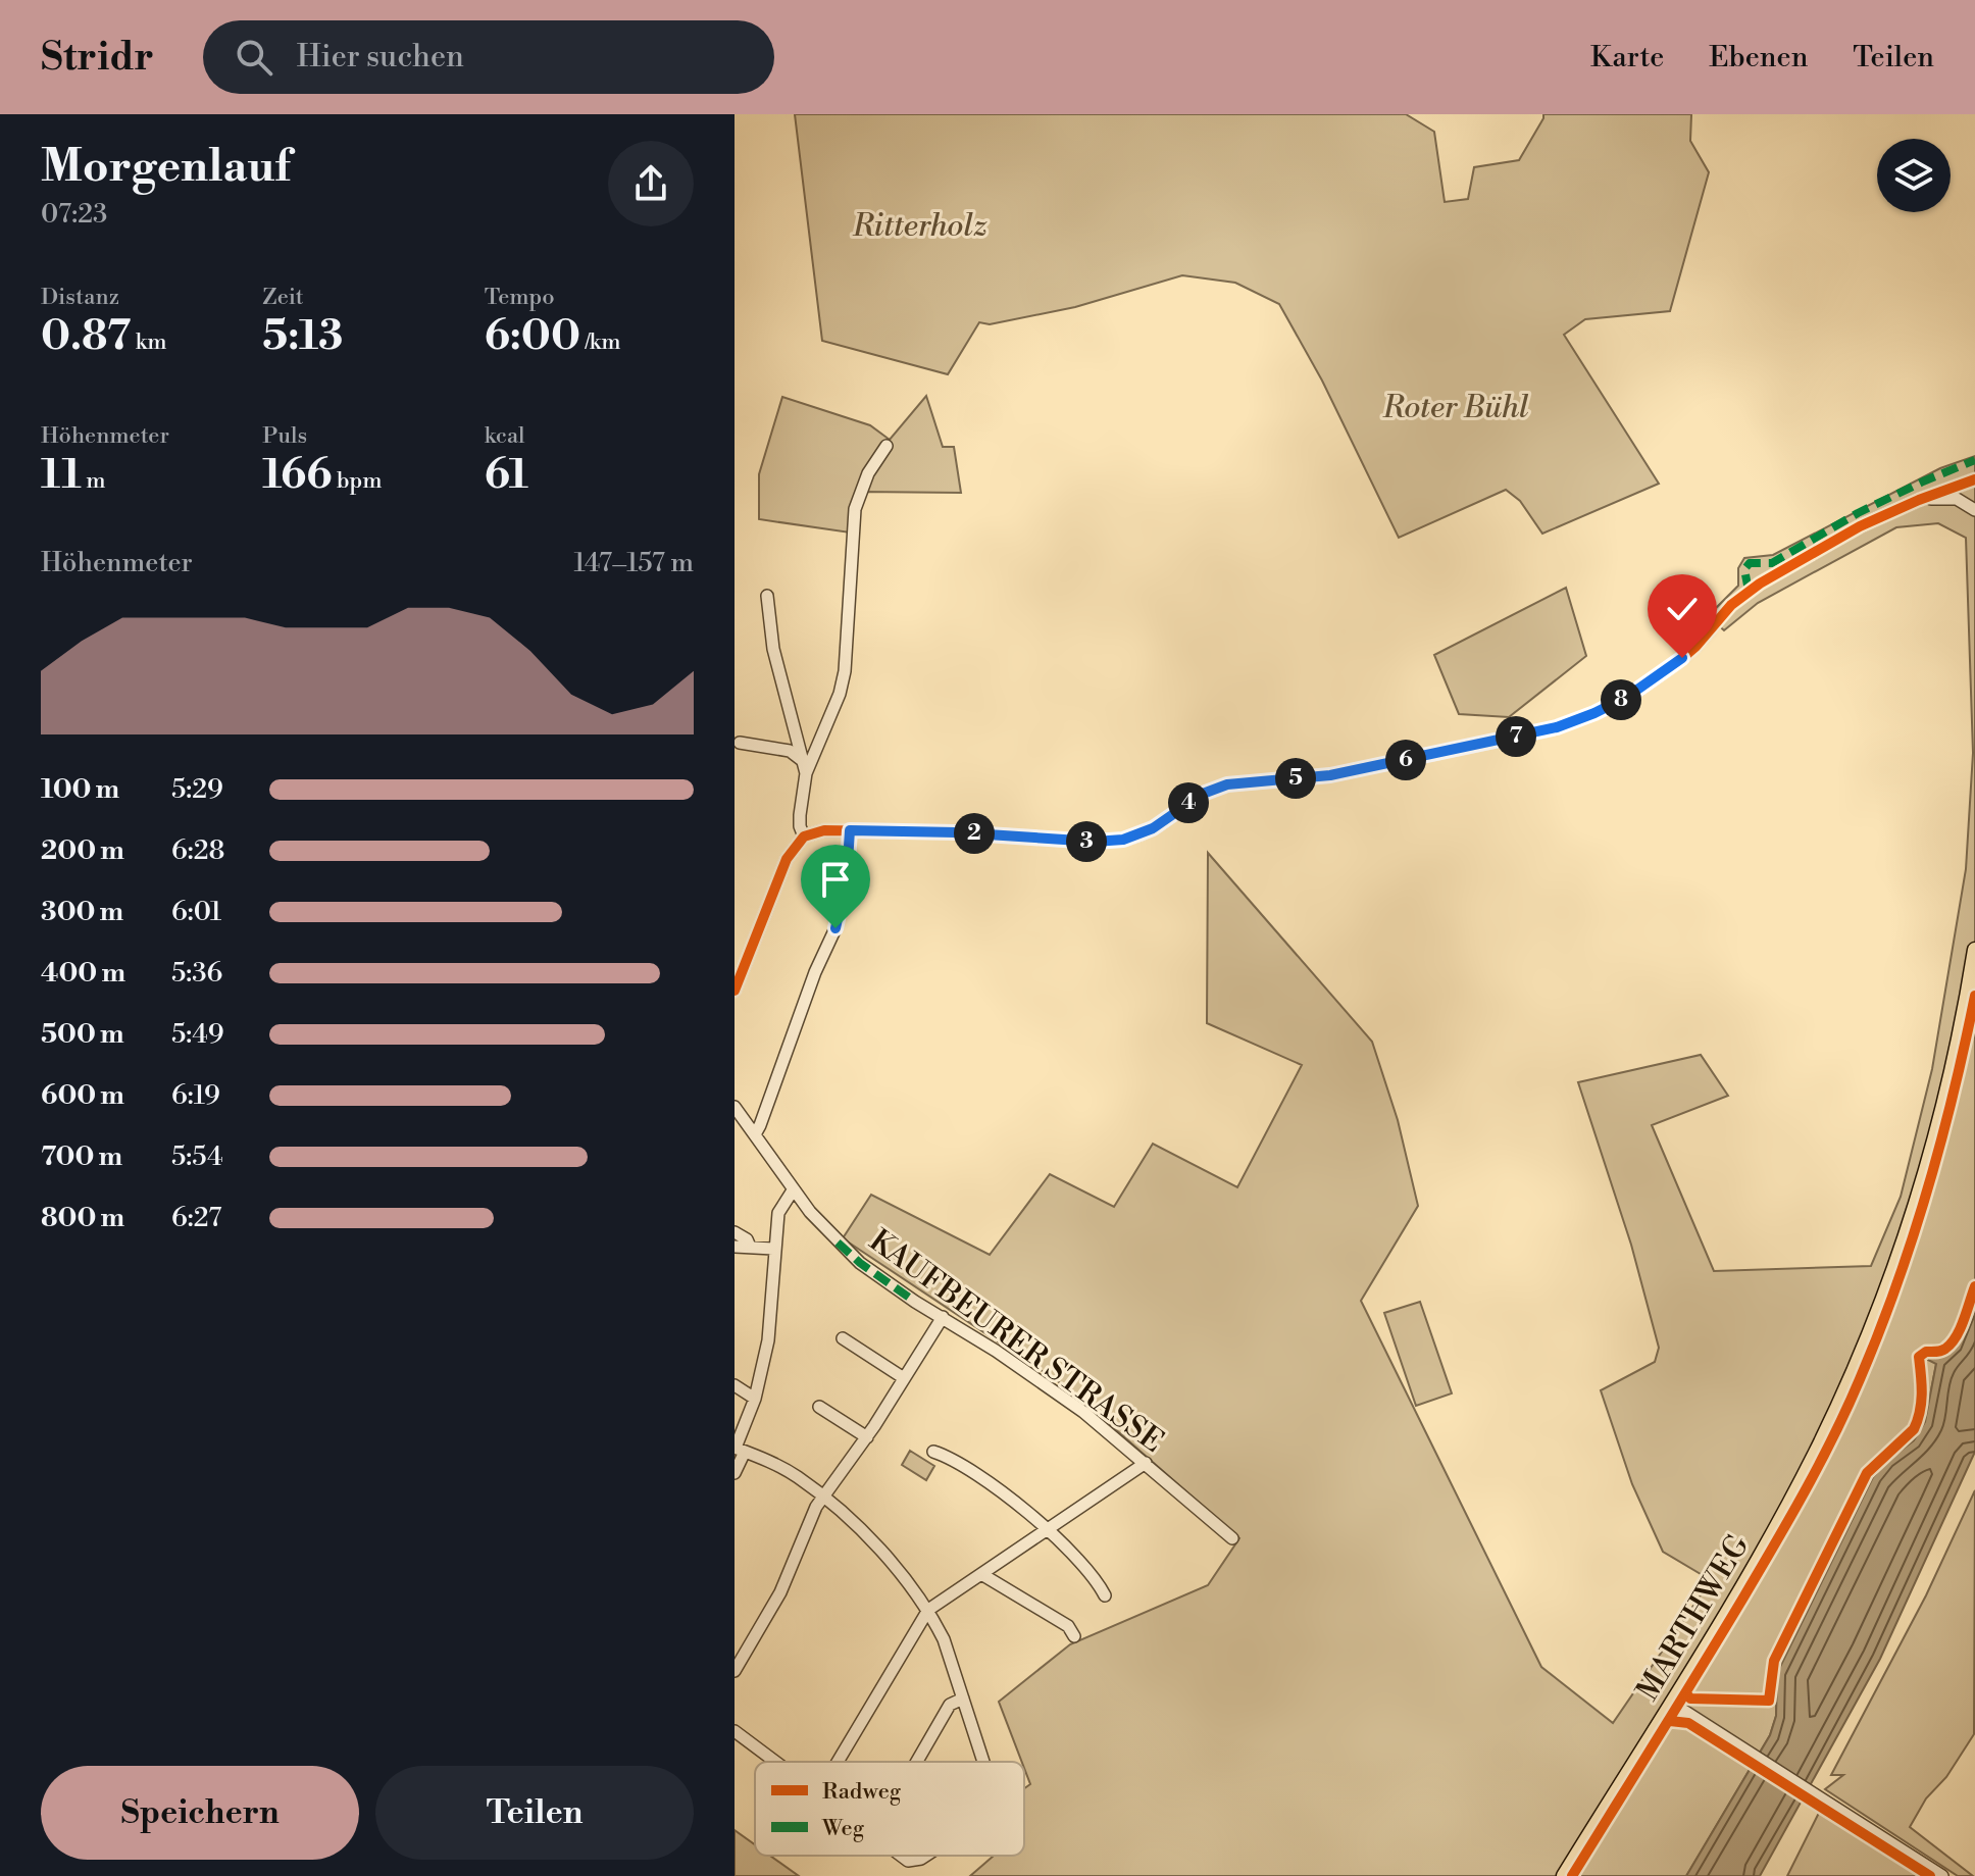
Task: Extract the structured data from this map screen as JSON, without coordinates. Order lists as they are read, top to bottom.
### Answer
{
  "streets": {
    "main road": ["MARTHWEG"],
    "street": ["KAUFBEURER STRASSE"]
  },
  "parks": ["Ritterholz", "Roter Bühl"],
  "legend": ["Radweg", "Weg"],
  "page": {
    "header": "Stridr",
    "search": "Hier suchen",
    "nav": ["Karte", "Ebenen", "Teilen"],
    "heading": ["Morgenlauf", "07:23"],
    "stats": [
      ["Distanz", "0.87 km"],
      ["Zeit", "5:13"],
      ["Tempo", "6:00 /km"],
      ["Höhenmeter", "11 m"],
      ["Puls", "166 bpm"],
      ["kcal", "61"]
    ],
    "chart": ["Höhenmeter", "147–157 m"],
    "pins": [
      "8",
      "7",
      "6",
      "5",
      "4",
      "2",
      "3"
    ],
    "list": [
      {
        "name": "100 m",
        "note": "5:29"
      },
      {
        "name": "200 m",
        "note": "6:28"
      },
      {
        "name": "300 m",
        "note": "6:01"
      },
      {
        "name": "400 m",
        "note": "5:36"
      },
      {
        "name": "500 m",
        "note": "5:49"
      },
      {
        "name": "600 m",
        "note": "6:19"
      },
      {
        "name": "700 m",
        "note": "5:54"
      },
      {
        "name": "800 m",
        "note": "6:27"
      }
    ],
    "buttons": ["Speichern", "Teilen"]
  }
}
